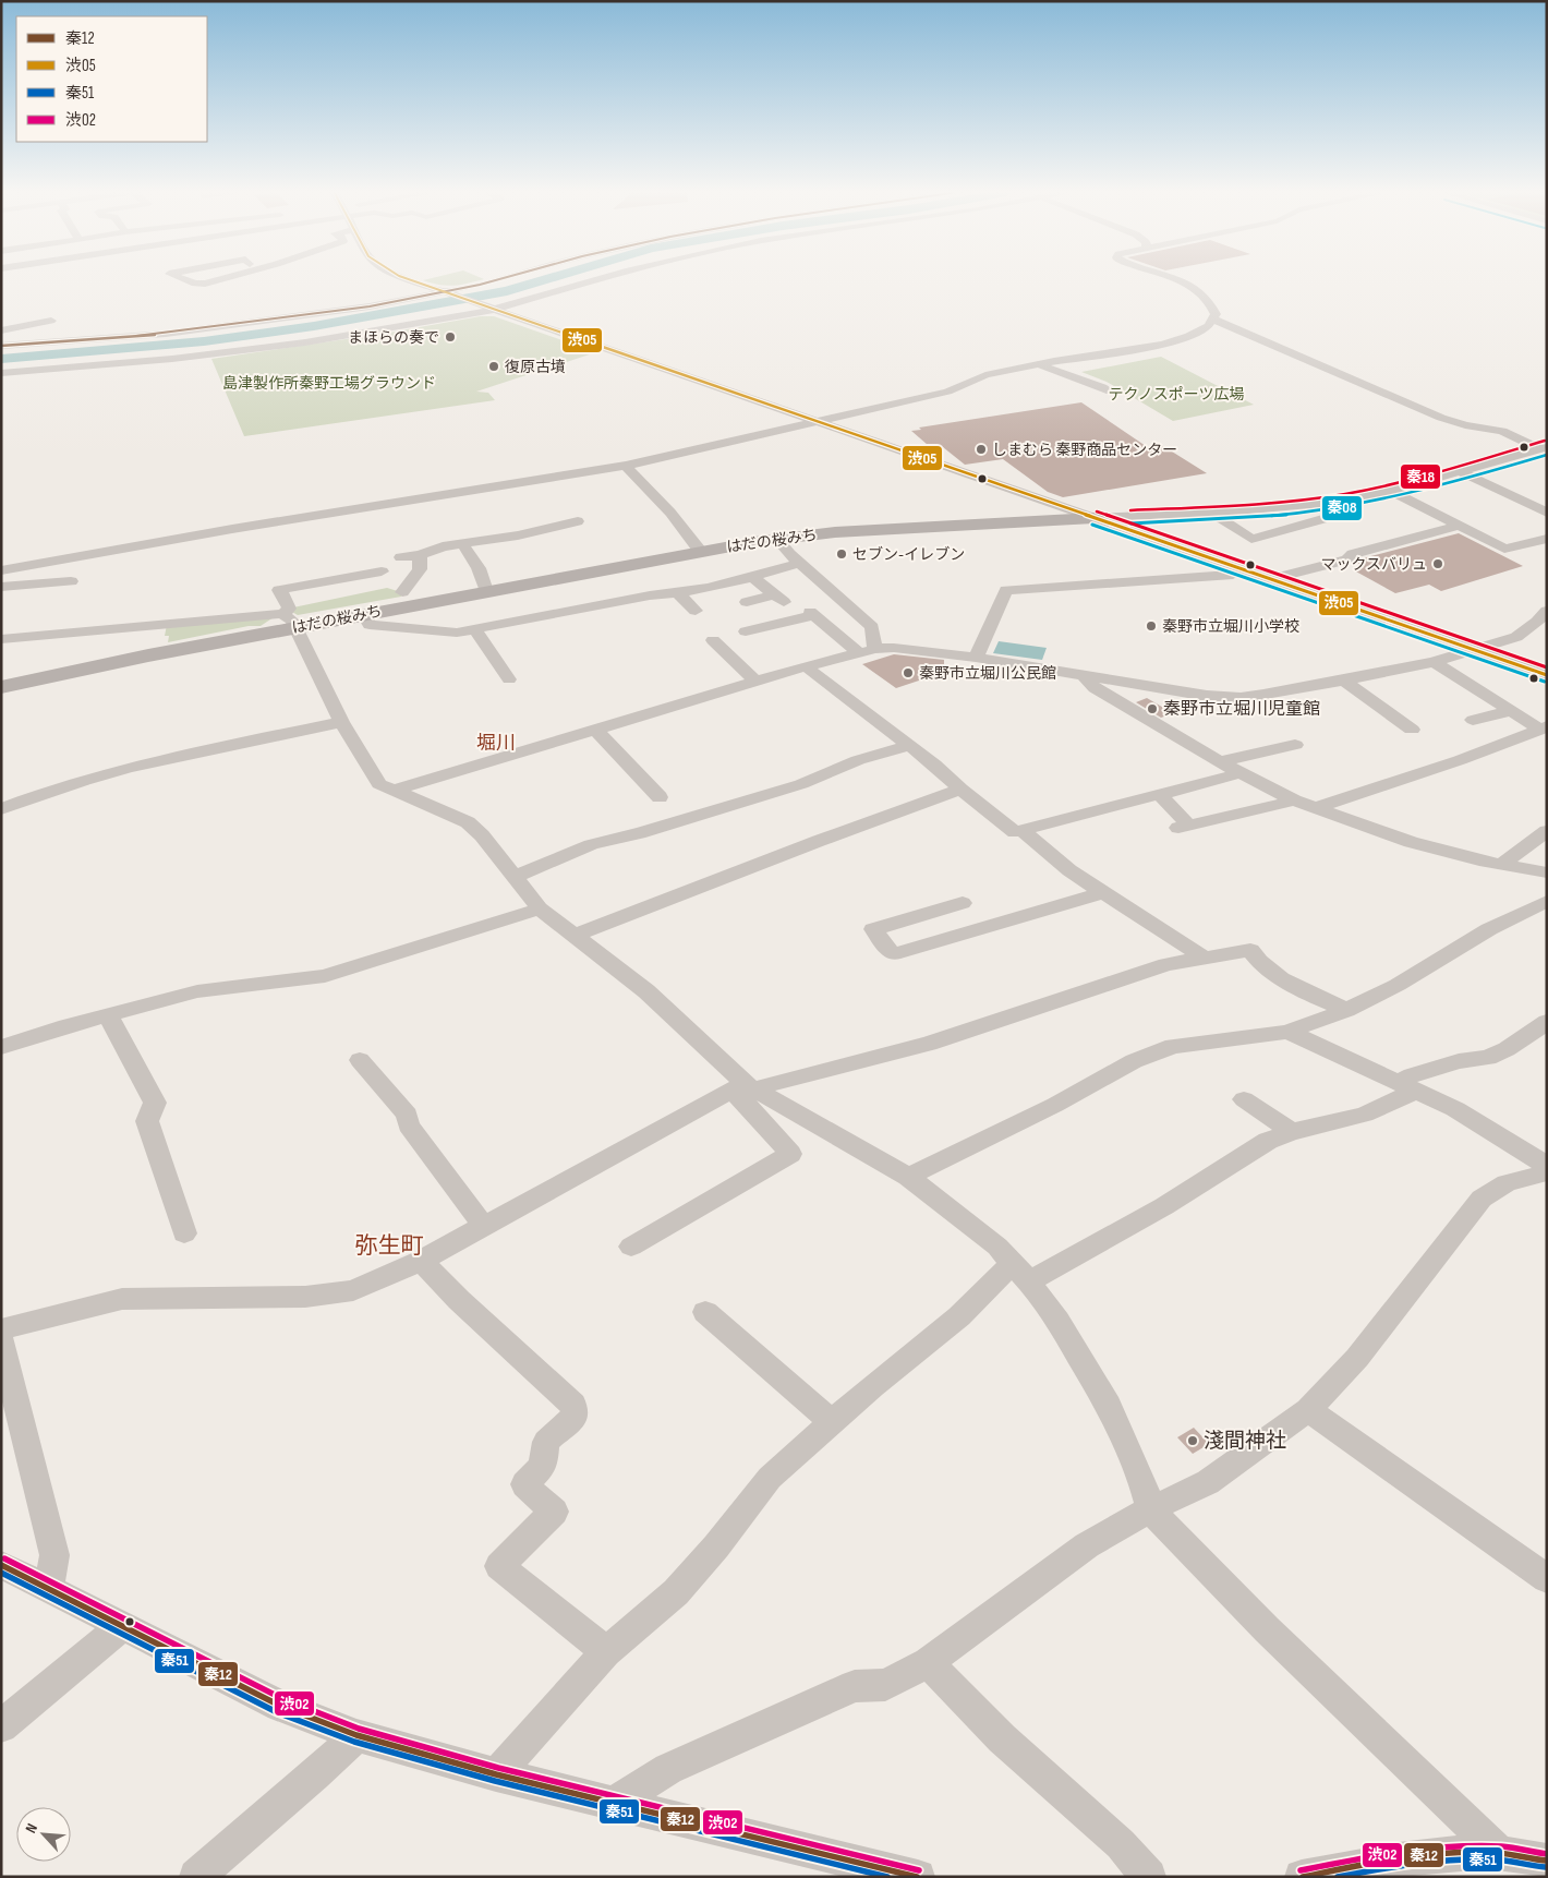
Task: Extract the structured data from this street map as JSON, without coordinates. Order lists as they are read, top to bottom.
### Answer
{
  "streets": {
    "main road": ["はだの桜みち"]
  },
  "districts": ["堀川", "弥生町"],
  "parks": ["島津製作所秦野工場グラウンド", "テクノスポーツ広場"],
  "places": [
    "まほらの奏で",
    "復原古墳",
    "しまむら 秦野商品センター",
    "セブン-イレブン",
    "マックスバリュ",
    "秦野市立堀川小学校",
    "秦野市立堀川公民館",
    "秦野市立堀川児童館",
    "淺間神社"
  ],
  "lines": [
    "transit line 秦12",
    "transit line 渋05",
    "transit line 秦18",
    "transit line 秦08",
    "transit line 渋02",
    "transit line 秦51"
  ],
  "legend": [
    "秦12",
    "渋05",
    "秦51",
    "渋02"
  ],
  "north": "top left"
}
